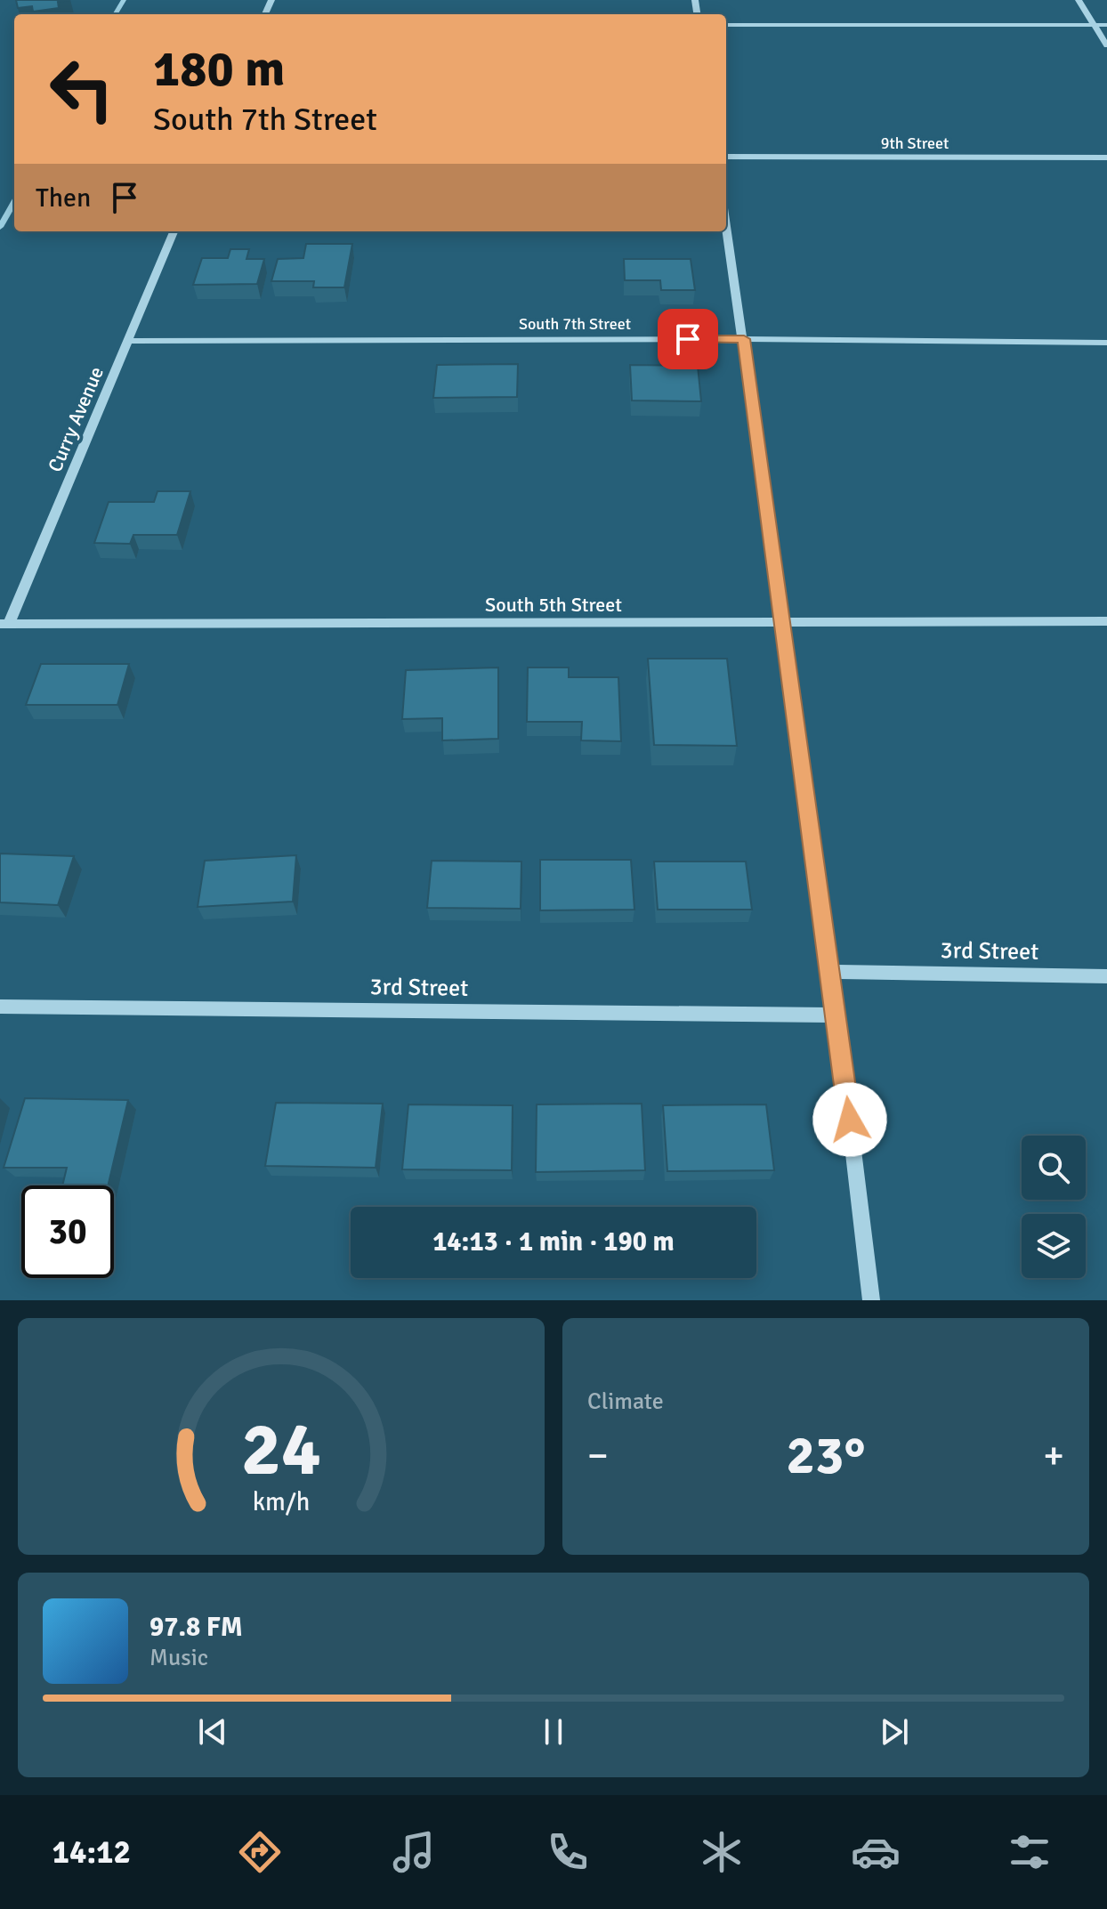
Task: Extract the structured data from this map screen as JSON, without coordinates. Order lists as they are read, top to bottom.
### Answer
{
  "streets": {
    "street": [
      "9th Street",
      "South 7th Street",
      "Curry Avenue",
      "South 5th Street",
      "3rd Street"
    ]
  },
  "crossings": [
    ["South 7th Street", "Curry Avenue"],
    ["Curry Avenue", "South 5th Street"]
  ],
  "page": {
    "turn": ["180 m", "South 7th Street"],
    "then": "Then",
    "limit": "30",
    "trip": "14:13 · 1 min · 190 m",
    "tile": "Climate",
    "heat": ["−", "23°", "+"],
    "song": ["97.8 FM", "Music"],
    "tabs": "14:12",
    "gauge": ["24", "km/h"]
  }
}
